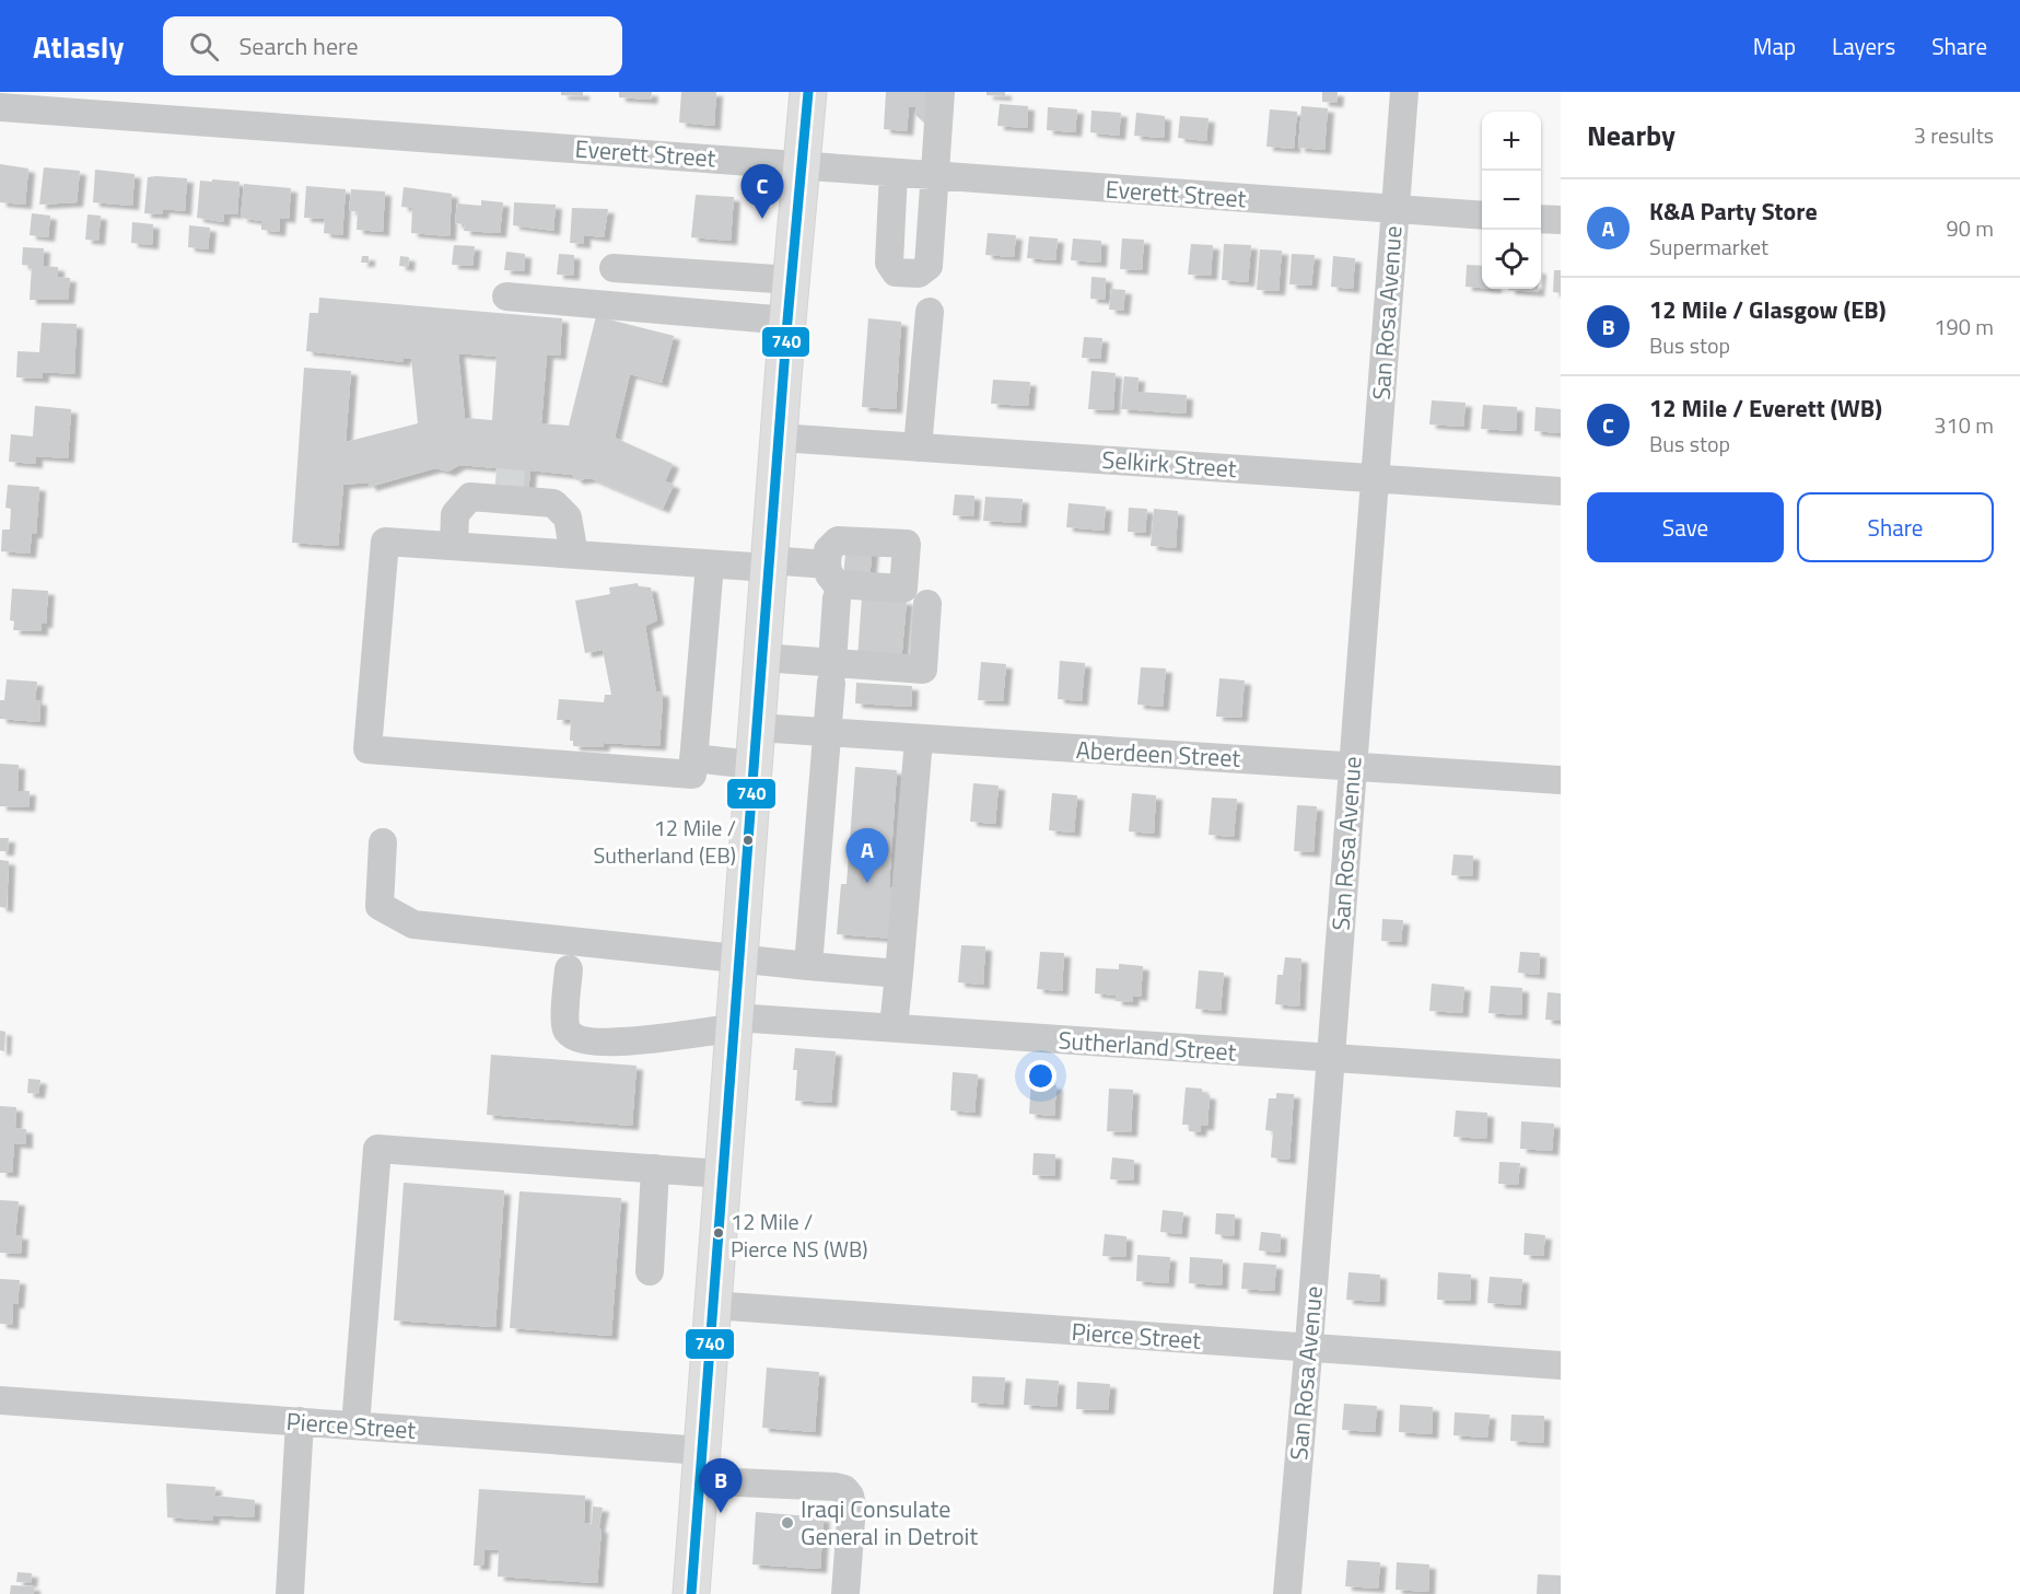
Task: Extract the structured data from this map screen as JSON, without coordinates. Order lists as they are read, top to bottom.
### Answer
{
  "streets": {
    "street": [
      "Everett Street",
      "San Rosa Avenue",
      "Selkirk Street",
      "Aberdeen Street",
      "Sutherland Street",
      "Pierce Street"
    ]
  },
  "crossings": [
    ["Everett Street", "San Rosa Avenue"],
    ["San Rosa Avenue", "Selkirk Street"],
    ["San Rosa Avenue", "Aberdeen Street"],
    ["San Rosa Avenue", "Sutherland Street"],
    ["San Rosa Avenue", "Pierce Street"]
  ],
  "places": ["12 Mile / Sutherland (EB)", "12 Mile / Pierce NS (WB)", "Iraqi Consulate General in Detroit"],
  "lines": ["transit line 740"],
  "page": {
    "header": "Atlasly",
    "search": "Search here",
    "nav": ["Map", "Layers", "Share"],
    "heading": ["Nearby", "3 results"],
    "map_buttons": ["+", "−"],
    "pins": ["C", "A", "B"],
    "list": [
      {
        "mark": "A",
        "name": "K&A Party Store",
        "note": "Supermarket",
        "value": "90 m"
      },
      {
        "mark": "B",
        "name": "12 Mile / Glasgow (EB)",
        "note": "Bus stop",
        "value": "190 m"
      },
      {
        "mark": "C",
        "name": "12 Mile / Everett (WB)",
        "note": "Bus stop",
        "value": "310 m"
      }
    ],
    "buttons": ["Save", "Share"]
  }
}
